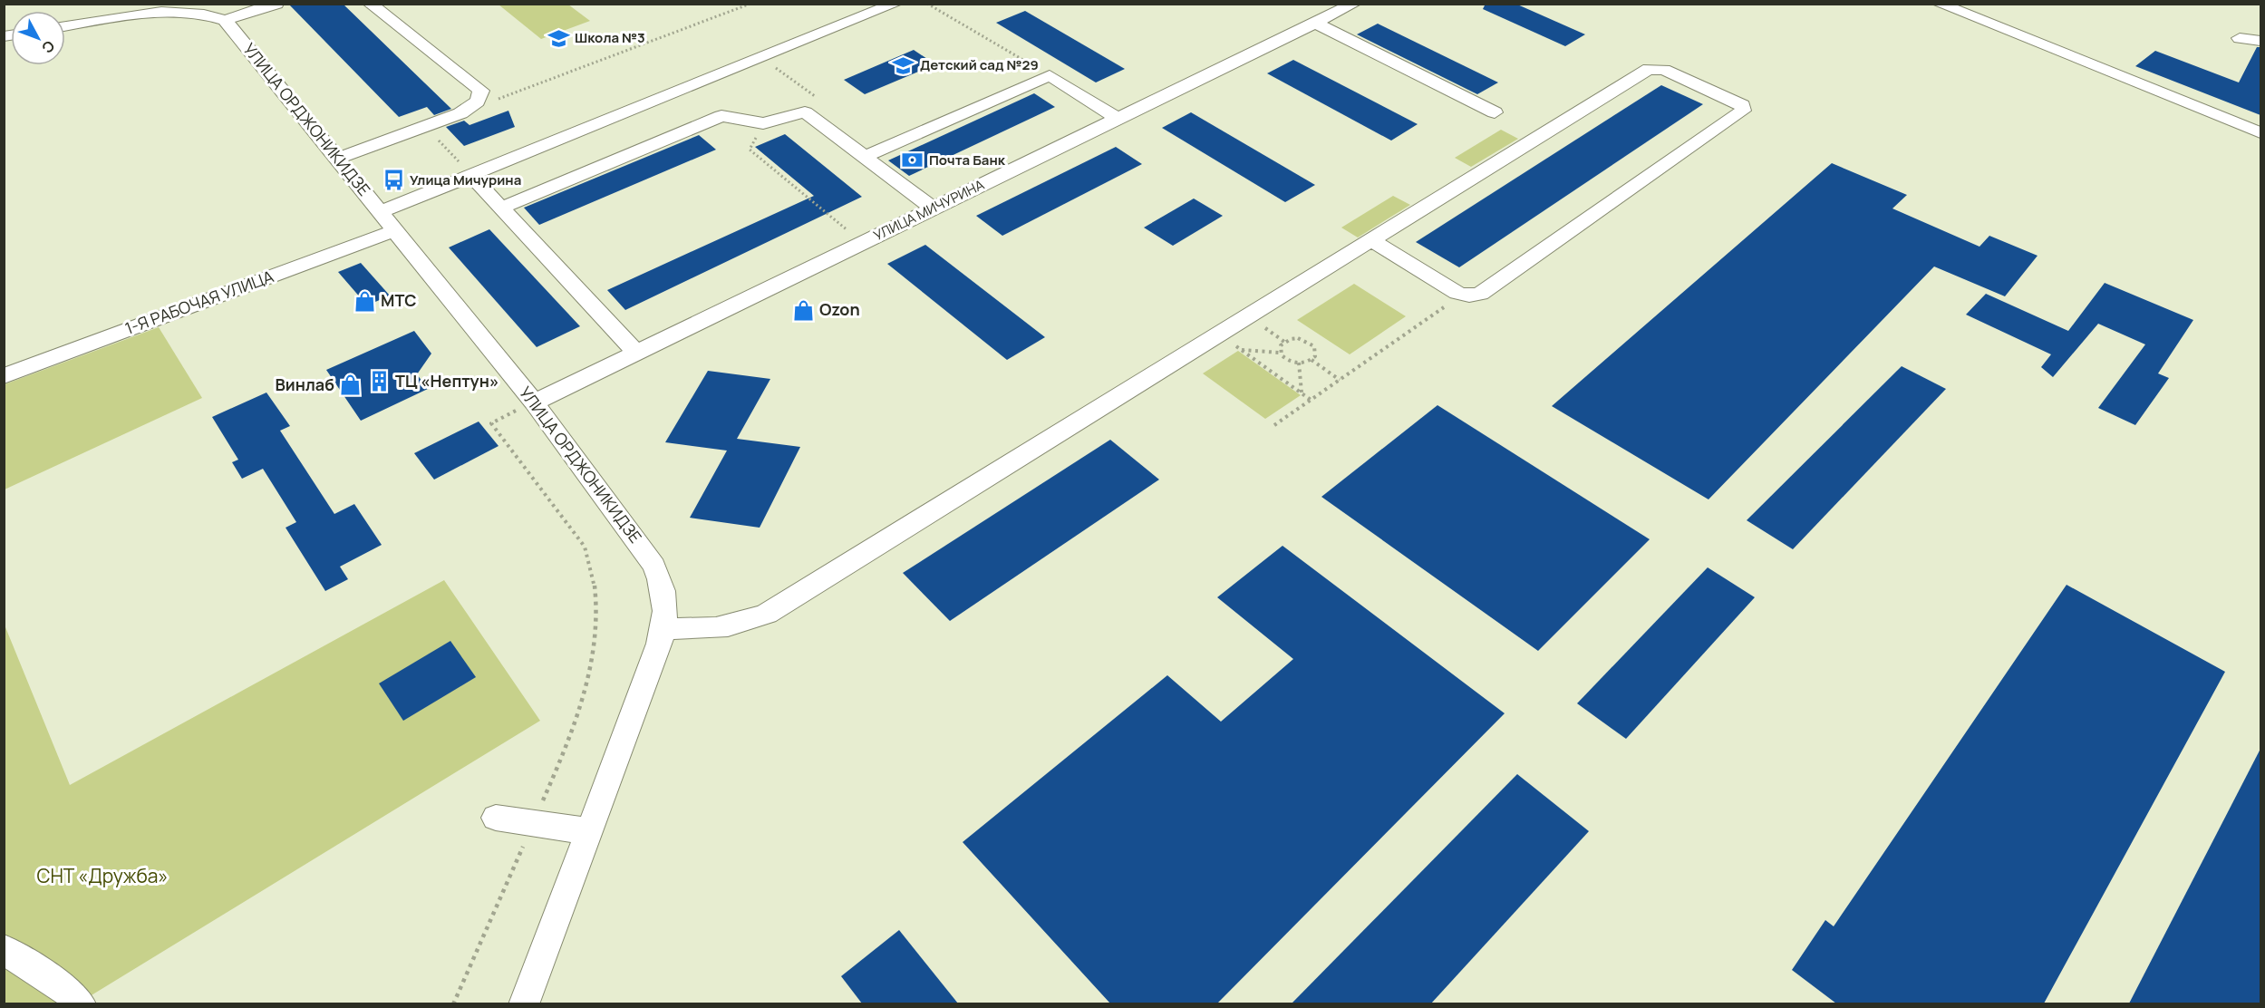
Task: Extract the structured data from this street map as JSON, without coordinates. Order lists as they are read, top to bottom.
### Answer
{
  "streets": {
    "street": ["УЛИЦА ОРДЖОНИКИДЗЕ", "УЛИЦА МИЧУРИНА", "1-Я РАБОЧАЯ УЛИЦА"]
  },
  "crossings": [
    ["УЛИЦА ОРДЖОНИКИДЗЕ", "УЛИЦА МИЧУРИНА"],
    ["УЛИЦА ОРДЖОНИКИДЗЕ", "1-Я РАБОЧАЯ УЛИЦА"]
  ],
  "parks": ["СНТ «Дружба»"],
  "places": {
    "school or university": ["Школа №3", "Детский сад №29"],
    "bank": ["Почта Банк"],
    "bus stop": ["Улица Мичурина"],
    "shop": ["МТС", "Ozon", "Винлаб"],
    "building": ["ТЦ «Нептун»"]
  },
  "north": "bottom right"
}
